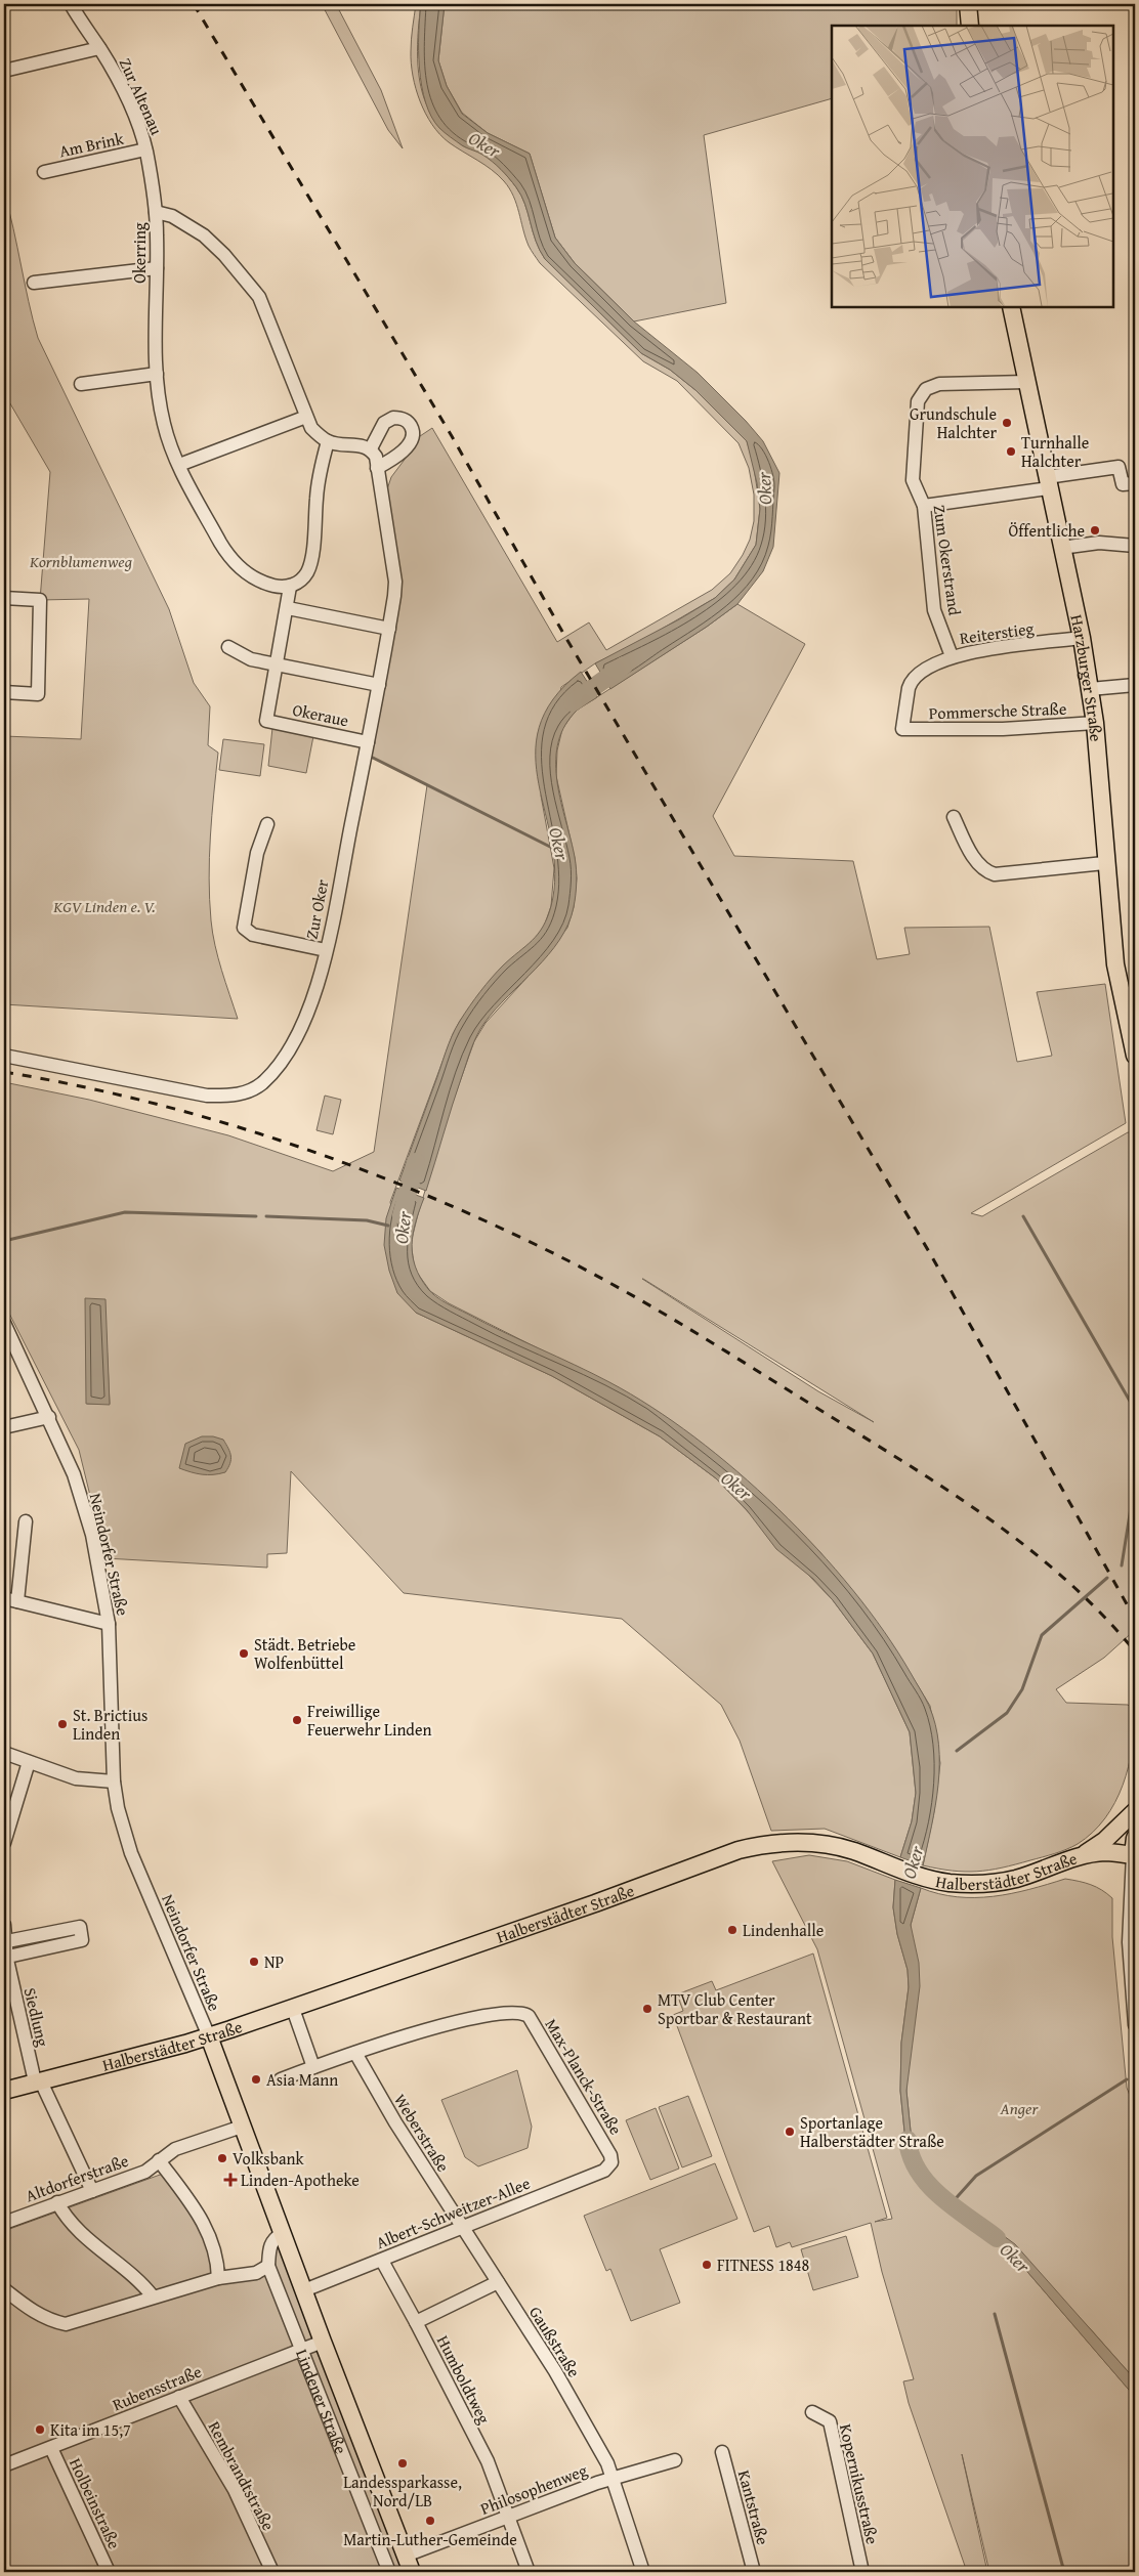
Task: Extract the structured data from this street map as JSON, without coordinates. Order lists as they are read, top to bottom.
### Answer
{
  "streets": {
    "main road": ["Harzburger Straße", "Halberstädter Straße", "Lindener Straße"],
    "street": [
      "Zur Altenau",
      "Am Brink",
      "Okerring",
      "Zum Okerstrand",
      "Reiterstieg",
      "Pommersche Straße",
      "Okeraue",
      "Zur Oker",
      "Neindorfer Straße",
      "Siedlung",
      "Max-Planck-Straße",
      "Weberstraße",
      "Altdorferstraße",
      "Albert-Schweitzer-Allee",
      "Gaußstraße",
      "Humboldtweg",
      "Rubensstraße",
      "Rembrandtstraße",
      "Kopernikusstraße",
      "Philosophenweg",
      "Holbeinstraße",
      "Kantstraße"
    ]
  },
  "crossings": [
    ["Zur Altenau", "Am Brink"],
    ["Zur Altenau", "Okerring"],
    ["Zum Okerstrand", "Reiterstieg"],
    ["Zum Okerstrand", "Harzburger Straße"],
    ["Reiterstieg", "Harzburger Straße"],
    ["Reiterstieg", "Pommersche Straße"],
    ["Harzburger Straße", "Pommersche Straße"],
    ["Okeraue", "Zur Oker"],
    ["Neindorfer Straße", "Halberstädter Straße"],
    ["Neindorfer Straße", "Lindener Straße"],
    ["Halberstädter Straße", "Siedlung"],
    ["Halberstädter Straße", "Lindener Straße"],
    ["Siedlung", "Altdorferstraße"],
    ["Max-Planck-Straße", "Weberstraße"],
    ["Max-Planck-Straße", "Albert-Schweitzer-Allee"],
    ["Weberstraße", "Albert-Schweitzer-Allee"],
    ["Weberstraße", "Gaußstraße"],
    ["Altdorferstraße", "Lindener Straße"],
    ["Albert-Schweitzer-Allee", "Gaußstraße"],
    ["Albert-Schweitzer-Allee", "Humboldtweg"],
    ["Albert-Schweitzer-Allee", "Lindener Straße"],
    ["Gaußstraße", "Philosophenweg"],
    ["Humboldtweg", "Philosophenweg"],
    ["Rubensstraße", "Lindener Straße"],
    ["Rubensstraße", "Rembrandtstraße"],
    ["Rubensstraße", "Holbeinstraße"],
    ["Lindener Straße", "Philosophenweg"]
  ],
  "water": ["Oker"],
  "parks": ["Kornblumenweg", "KGV Linden e. V.", "Anger"],
  "places": {
    "other": [
      "Grundschule Halchter",
      "Turnhalle Halchter",
      "Öffentliche",
      "Städt. Betriebe Wolfenbüttel",
      "Freiwillige Feuerwehr Linden",
      "St. Brictius Linden",
      "Lindenhalle",
      "NP",
      "MTV Club Center Sportbar & Restaurant",
      "Asia Mann",
      "Sportanlage Halberstädter Straße",
      "Volksbank",
      "FITNESS 1848",
      "Kita im 15,7",
      "Landessparkasse, Nord/LB",
      "Martin-Luther-Gemeinde"
    ],
    "health": ["Linden-Apotheke"]
  }
}
